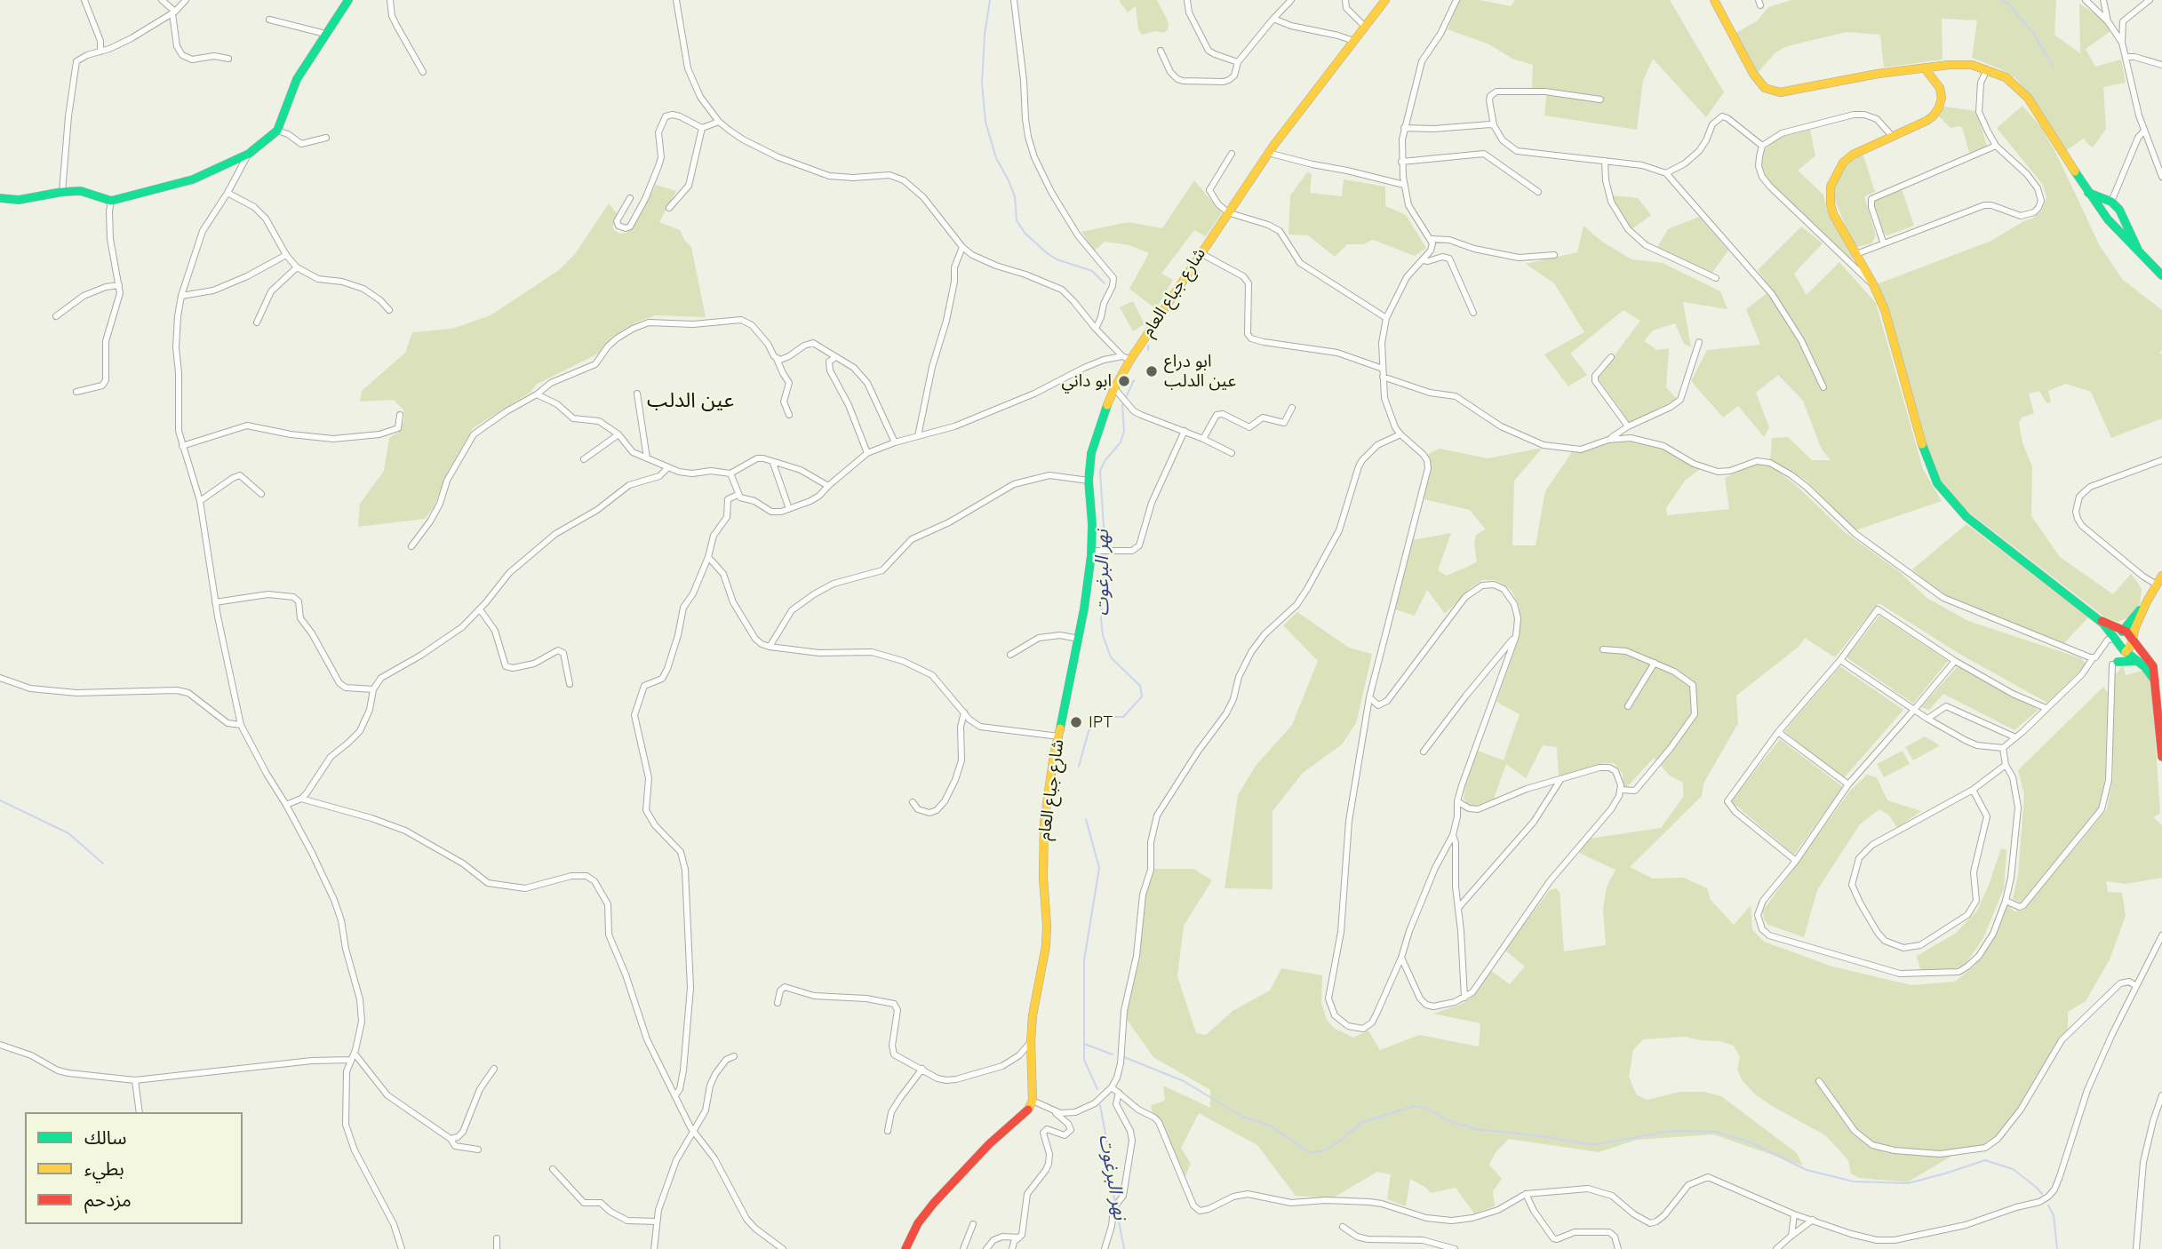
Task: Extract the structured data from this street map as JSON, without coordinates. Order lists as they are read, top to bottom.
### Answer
{
  "streets": {
    "street": ["شارع جباع العام"]
  },
  "districts": ["عين الدلب"],
  "water": ["نهر البرغوت"],
  "places": ["ابو دراع عين الدلب", "ابو داني", "IPT"],
  "legend": ["سالك", "بطيء", "مزدحم"]
}
